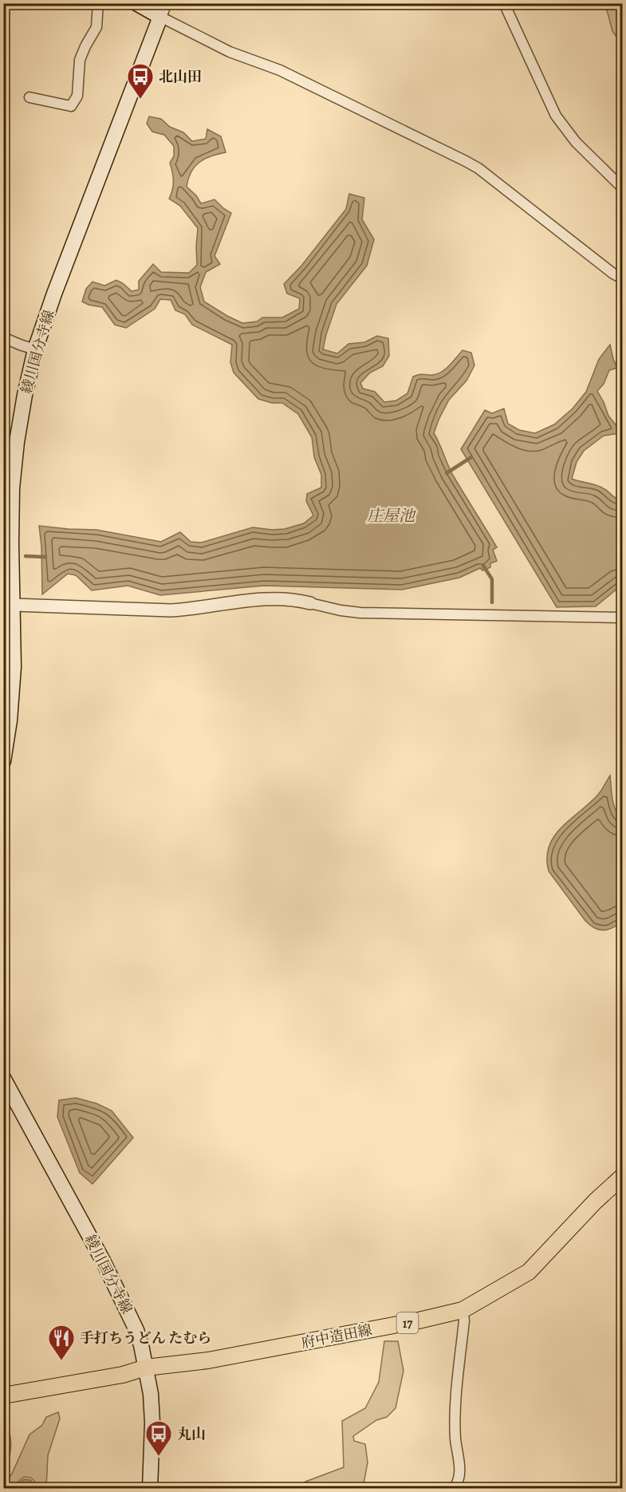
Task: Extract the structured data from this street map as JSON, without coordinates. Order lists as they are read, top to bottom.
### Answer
{
  "streets": {
    "main road": ["綾川国分寺線", "17", "府中造田線"]
  },
  "crossings": [
    ["綾川国分寺線", "府中造田線"]
  ],
  "water": ["庄屋池"],
  "places": {
    "bus stop": ["北山田", "丸山"],
    "restaurant": ["手打ちうどん たむら"]
  }
}
